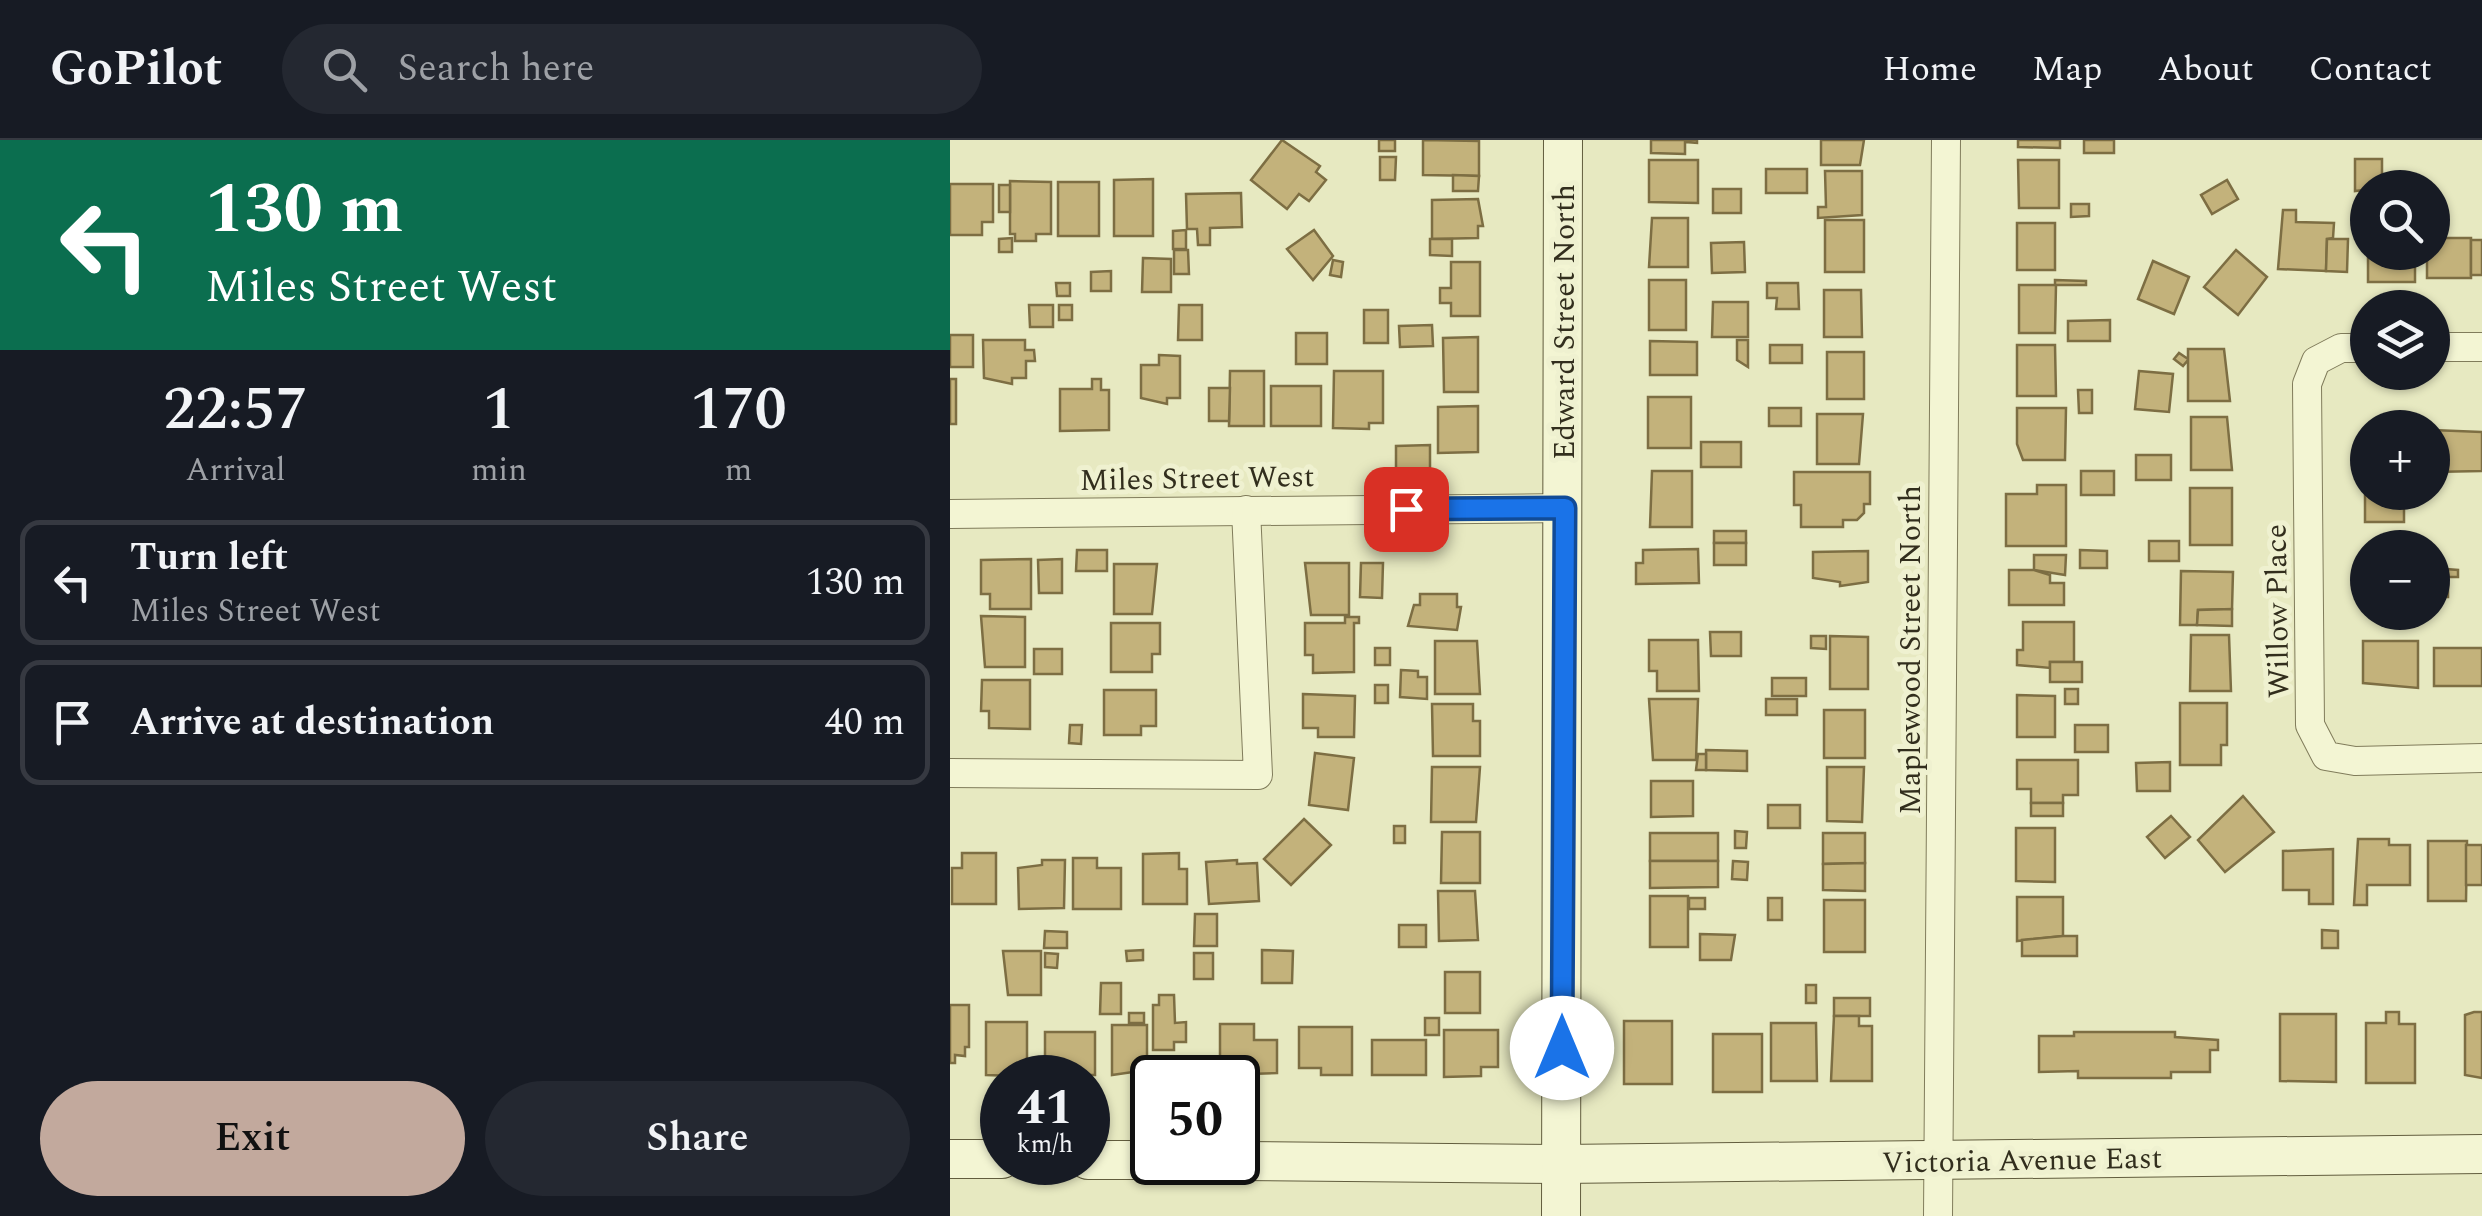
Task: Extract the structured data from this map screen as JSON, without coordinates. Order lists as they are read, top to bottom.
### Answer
{
  "streets": {
    "street": [
      "Edward Street North",
      "Miles Street West",
      "Willow Place",
      "Maplewood Street North",
      "Victoria Avenue East"
    ]
  },
  "crossings": [
    ["Edward Street North", "Miles Street West"],
    ["Edward Street North", "Victoria Avenue East"],
    ["Maplewood Street North", "Victoria Avenue East"]
  ],
  "page": {
    "header": "GoPilot",
    "search": "Search here",
    "nav": [
      "Home",
      "Map",
      "About",
      "Contact"
    ],
    "turn": ["130 m", "Miles Street West"],
    "map_buttons": ["+", "−"],
    "eta": [
      "22:57",
      "Arrival",
      "1",
      "min",
      "170",
      "m"
    ],
    "list": [
      {
        "name": "Turn left",
        "note": "Miles Street West",
        "value": "130 m"
      },
      {
        "name": "Arrive at destination",
        "value": "40 m"
      }
    ],
    "speed": "41 km/h",
    "limit": "50",
    "buttons": ["Exit", "Share"]
  }
}
